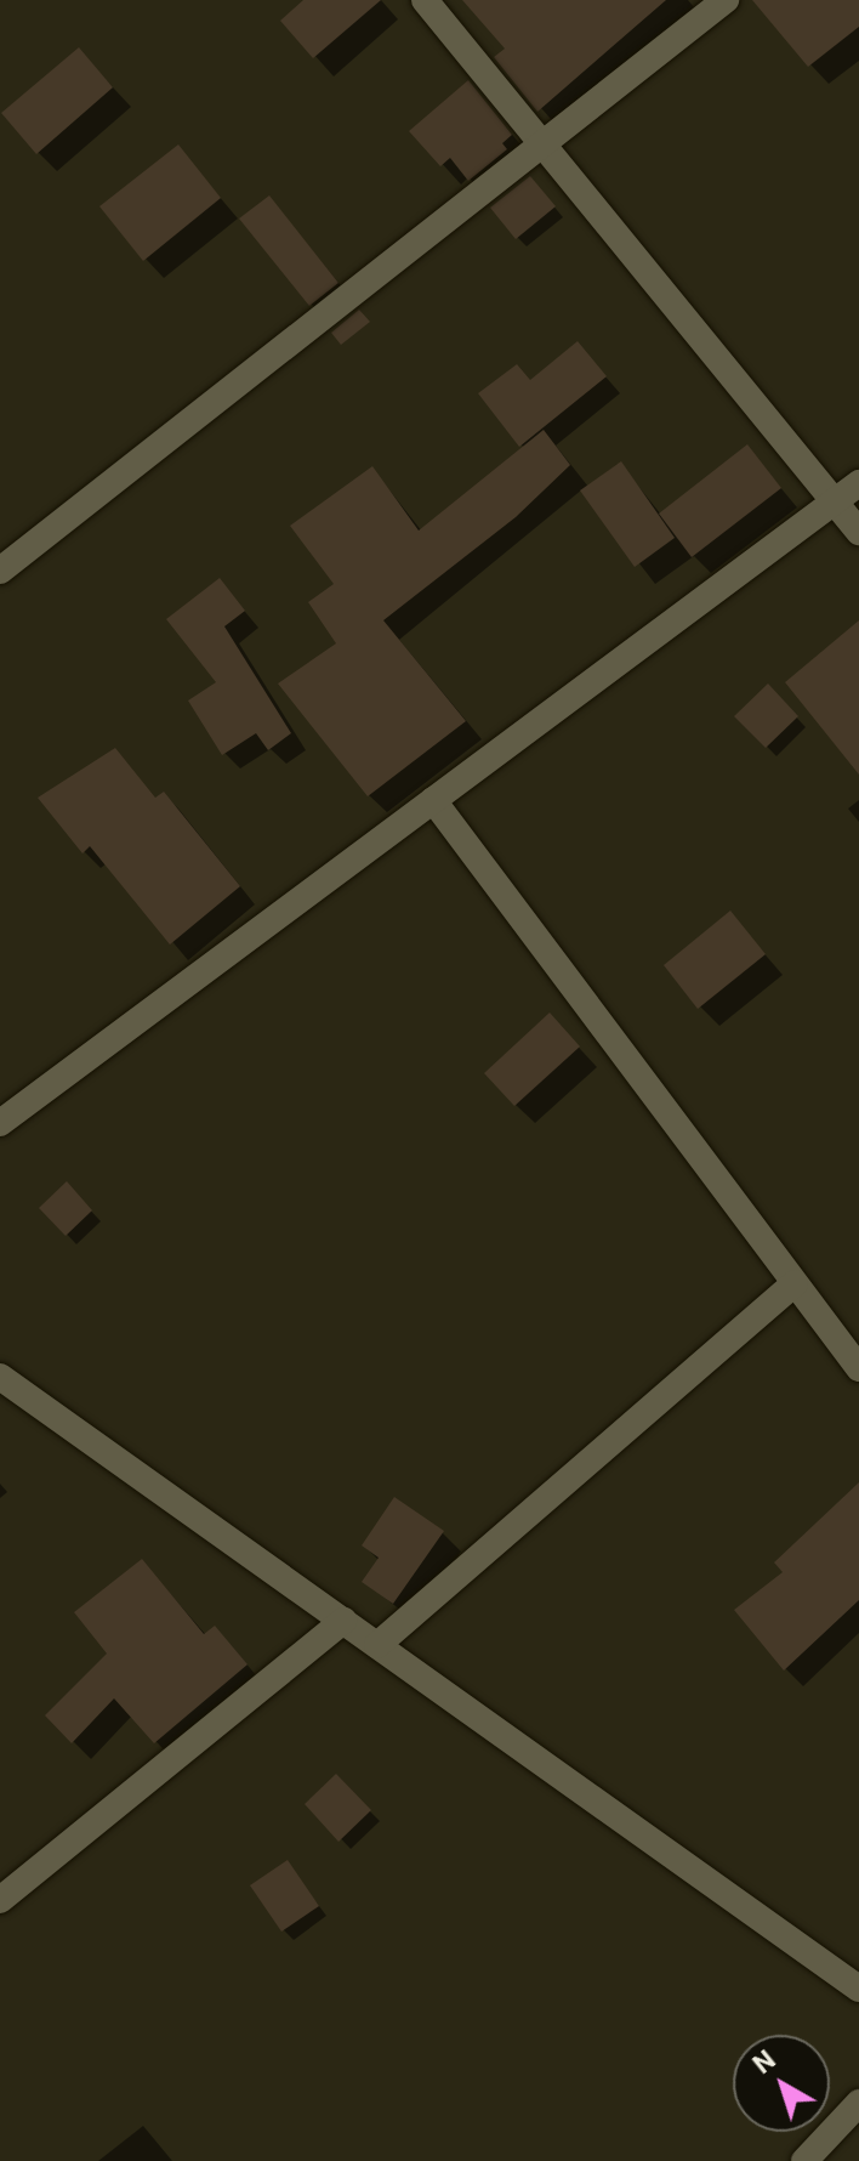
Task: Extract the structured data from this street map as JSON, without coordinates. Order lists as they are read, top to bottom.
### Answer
{
  "north": "top left"
}
